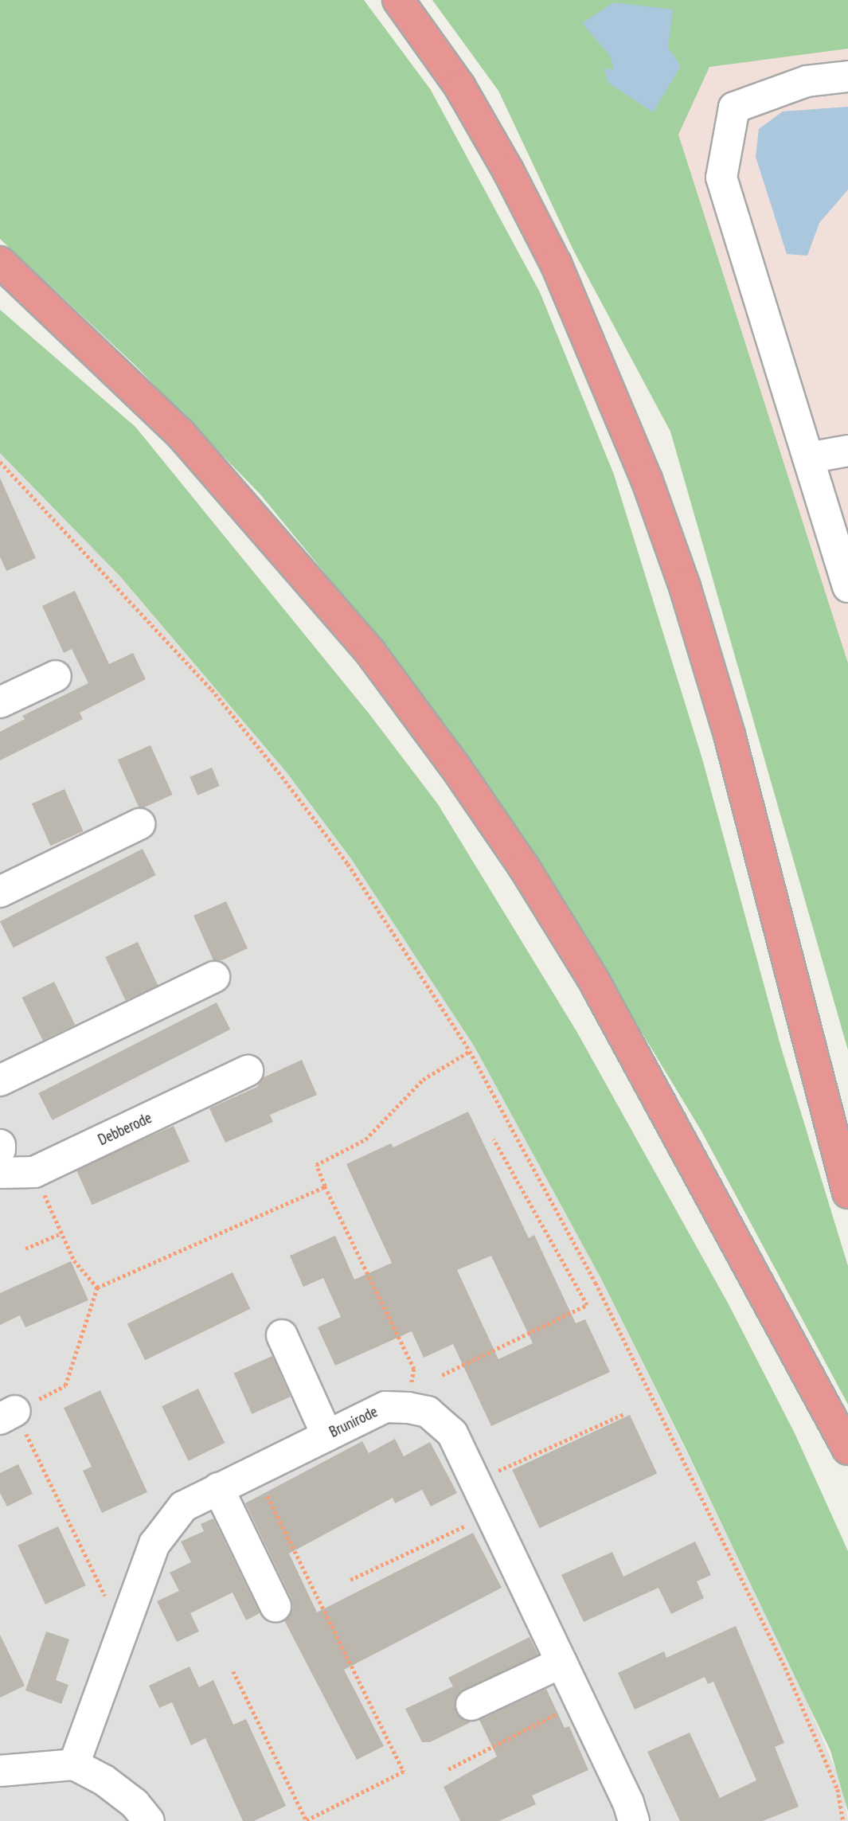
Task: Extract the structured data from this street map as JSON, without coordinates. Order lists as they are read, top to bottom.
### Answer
{
  "streets": {
    "street": ["Debberode", "Brunirode"]
  }
}
